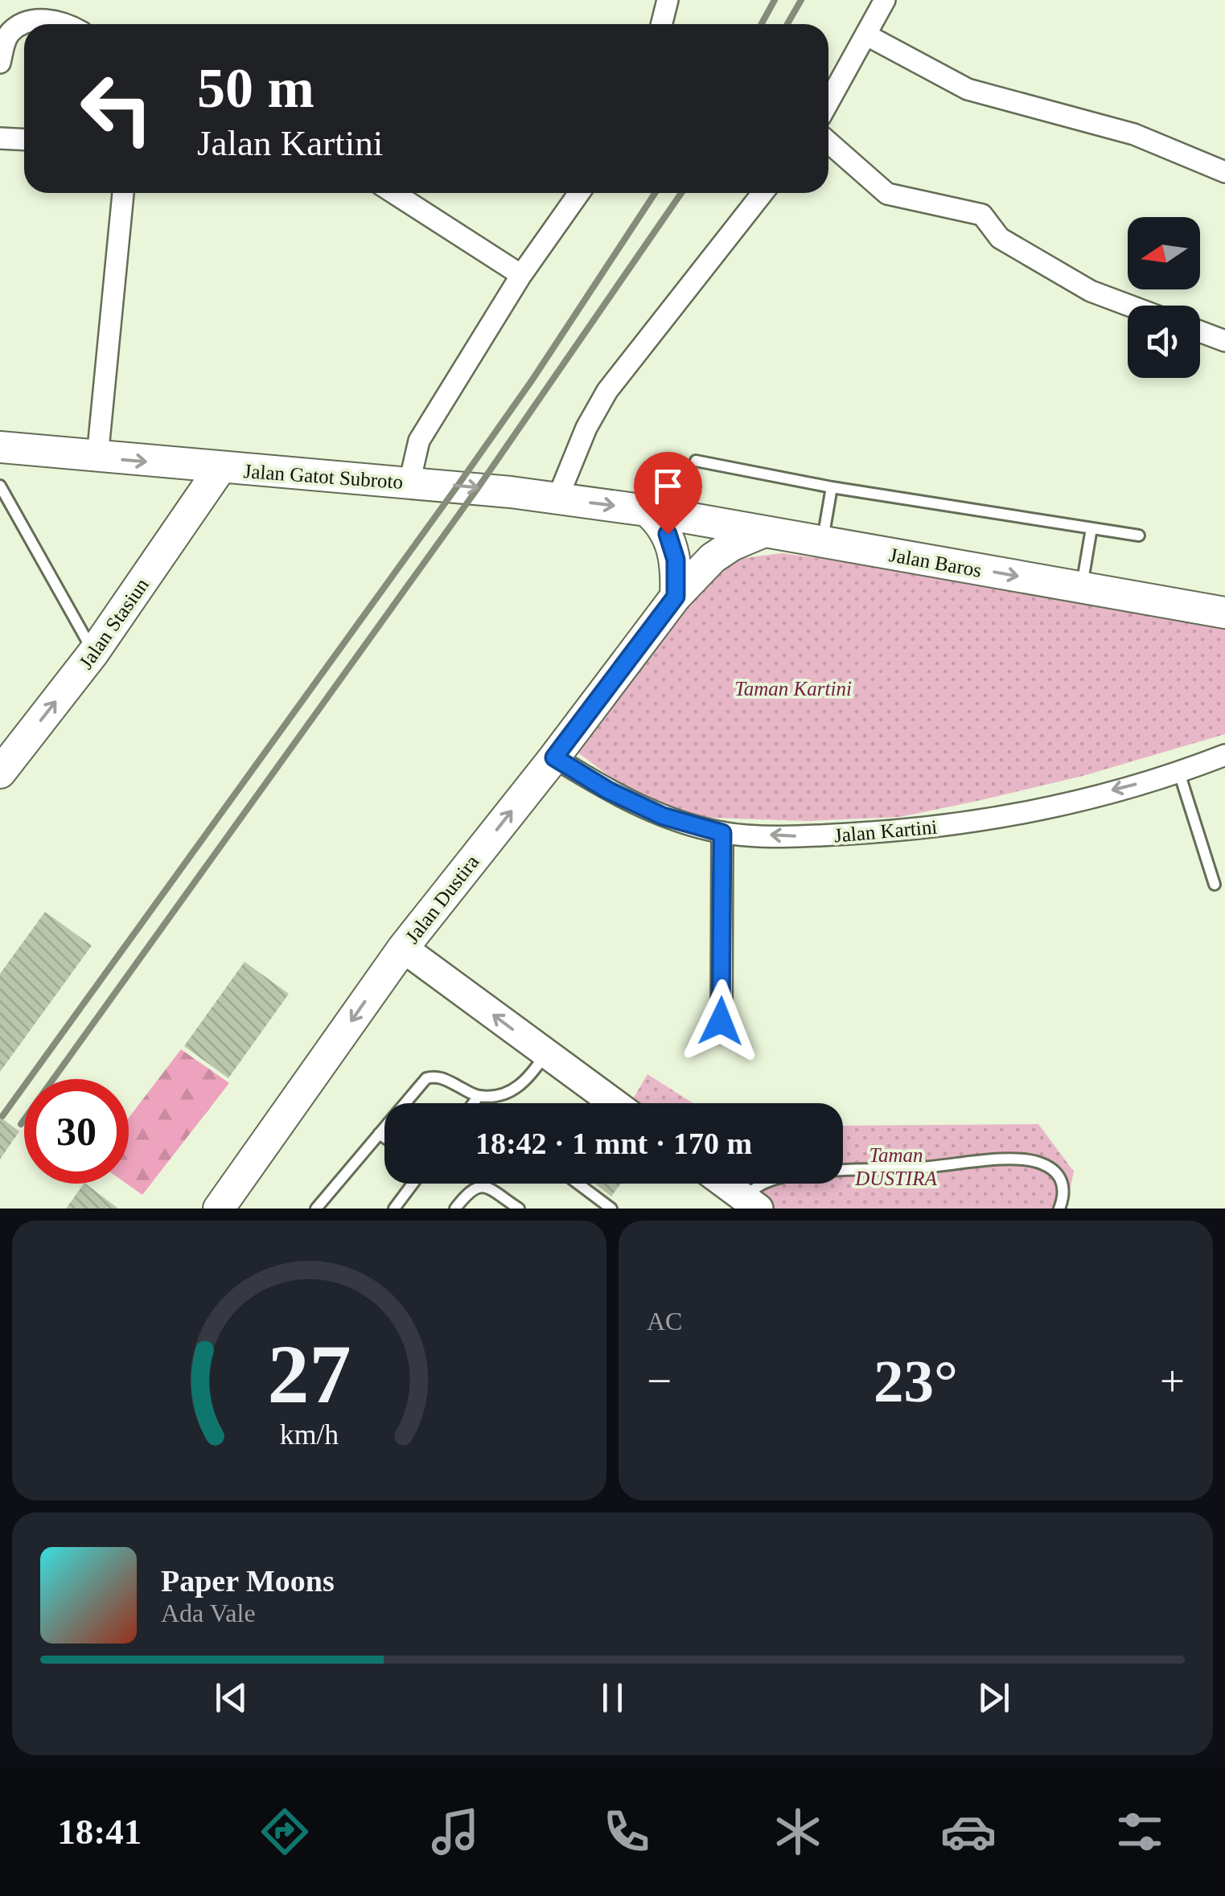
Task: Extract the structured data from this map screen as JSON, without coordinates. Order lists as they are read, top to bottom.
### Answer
{
  "streets": {
    "main road": [
      "Jalan Gatot Subroto",
      "Jalan Baros",
      "Jalan Stasiun",
      "Jalan Dustira"
    ],
    "street": ["Jalan Kartini"]
  },
  "crossings": [
    ["Jalan Gatot Subroto", "Jalan Baros"],
    ["Jalan Gatot Subroto", "Jalan Stasiun"],
    ["Jalan Baros", "Jalan Dustira"],
    ["Jalan Kartini", "Jalan Dustira"]
  ],
  "one_way": [
    "Jalan Gatot Subroto",
    "Jalan Baros",
    "Jalan Stasiun",
    "Jalan Kartini"
  ],
  "parks": ["Taman Kartini", "Taman DUSTIRA"],
  "north": "left",
  "page": {
    "turn": ["50 m", "Jalan Kartini"],
    "limit": "30",
    "trip": "18:42 · 1 mnt · 170 m",
    "tile": "AC",
    "heat": ["−", "23°", "+"],
    "song": ["Paper Moons", "Ada Vale"],
    "tabs": "18:41",
    "gauge": ["27", "km/h"]
  }
}
